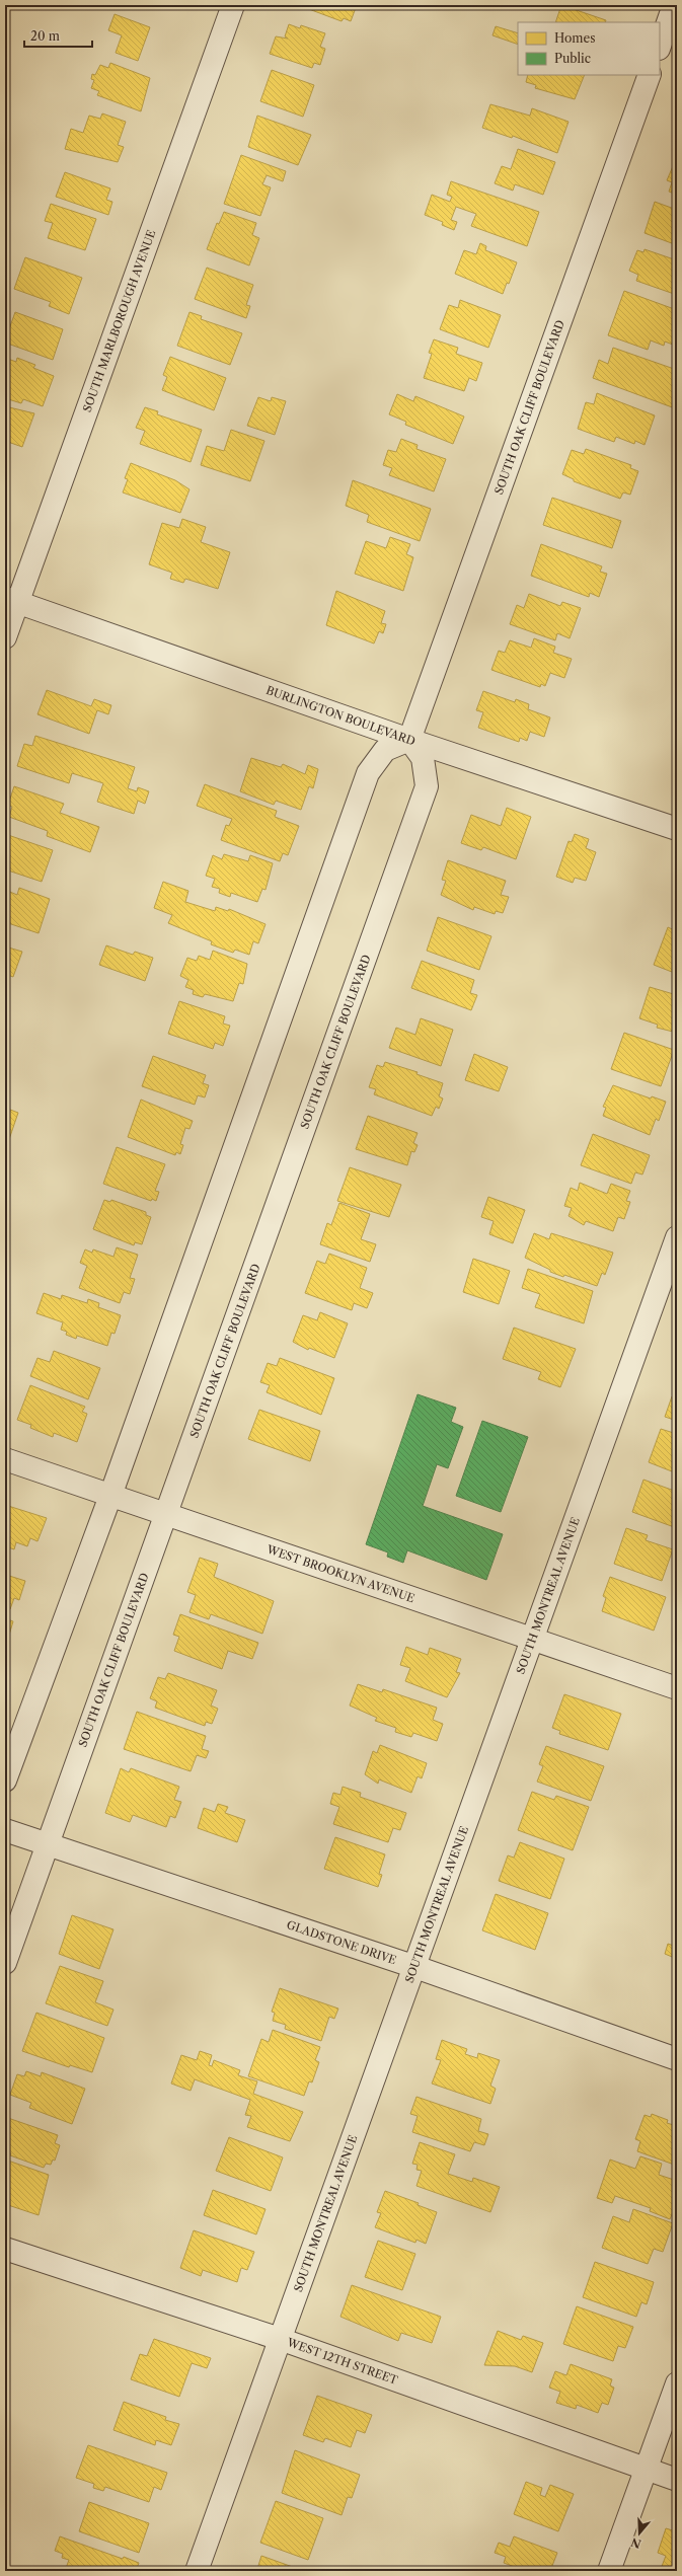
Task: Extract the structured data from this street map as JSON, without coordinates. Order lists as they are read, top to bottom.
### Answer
{
  "streets": {
    "street": [
      "SOUTH MARLBOROUGH AVENUE",
      "SOUTH OAK CLIFF BOULEVARD",
      "BURLINGTON BOULEVARD",
      "WEST BROOKLYN AVENUE",
      "SOUTH MONTREAL AVENUE",
      "GLADSTONE DRIVE",
      "WEST 12TH STREET"
    ]
  },
  "crossings": [
    ["SOUTH MARLBOROUGH AVENUE", "BURLINGTON BOULEVARD"],
    ["SOUTH OAK CLIFF BOULEVARD", "BURLINGTON BOULEVARD"],
    ["SOUTH OAK CLIFF BOULEVARD", "WEST BROOKLYN AVENUE"],
    ["SOUTH OAK CLIFF BOULEVARD", "GLADSTONE DRIVE"],
    ["WEST BROOKLYN AVENUE", "SOUTH MONTREAL AVENUE"],
    ["SOUTH MONTREAL AVENUE", "GLADSTONE DRIVE"],
    ["SOUTH MONTREAL AVENUE", "WEST 12TH STREET"]
  ],
  "legend": ["Homes", "Public"],
  "scale_bar": "20 m",
  "north": "bottom"
}
